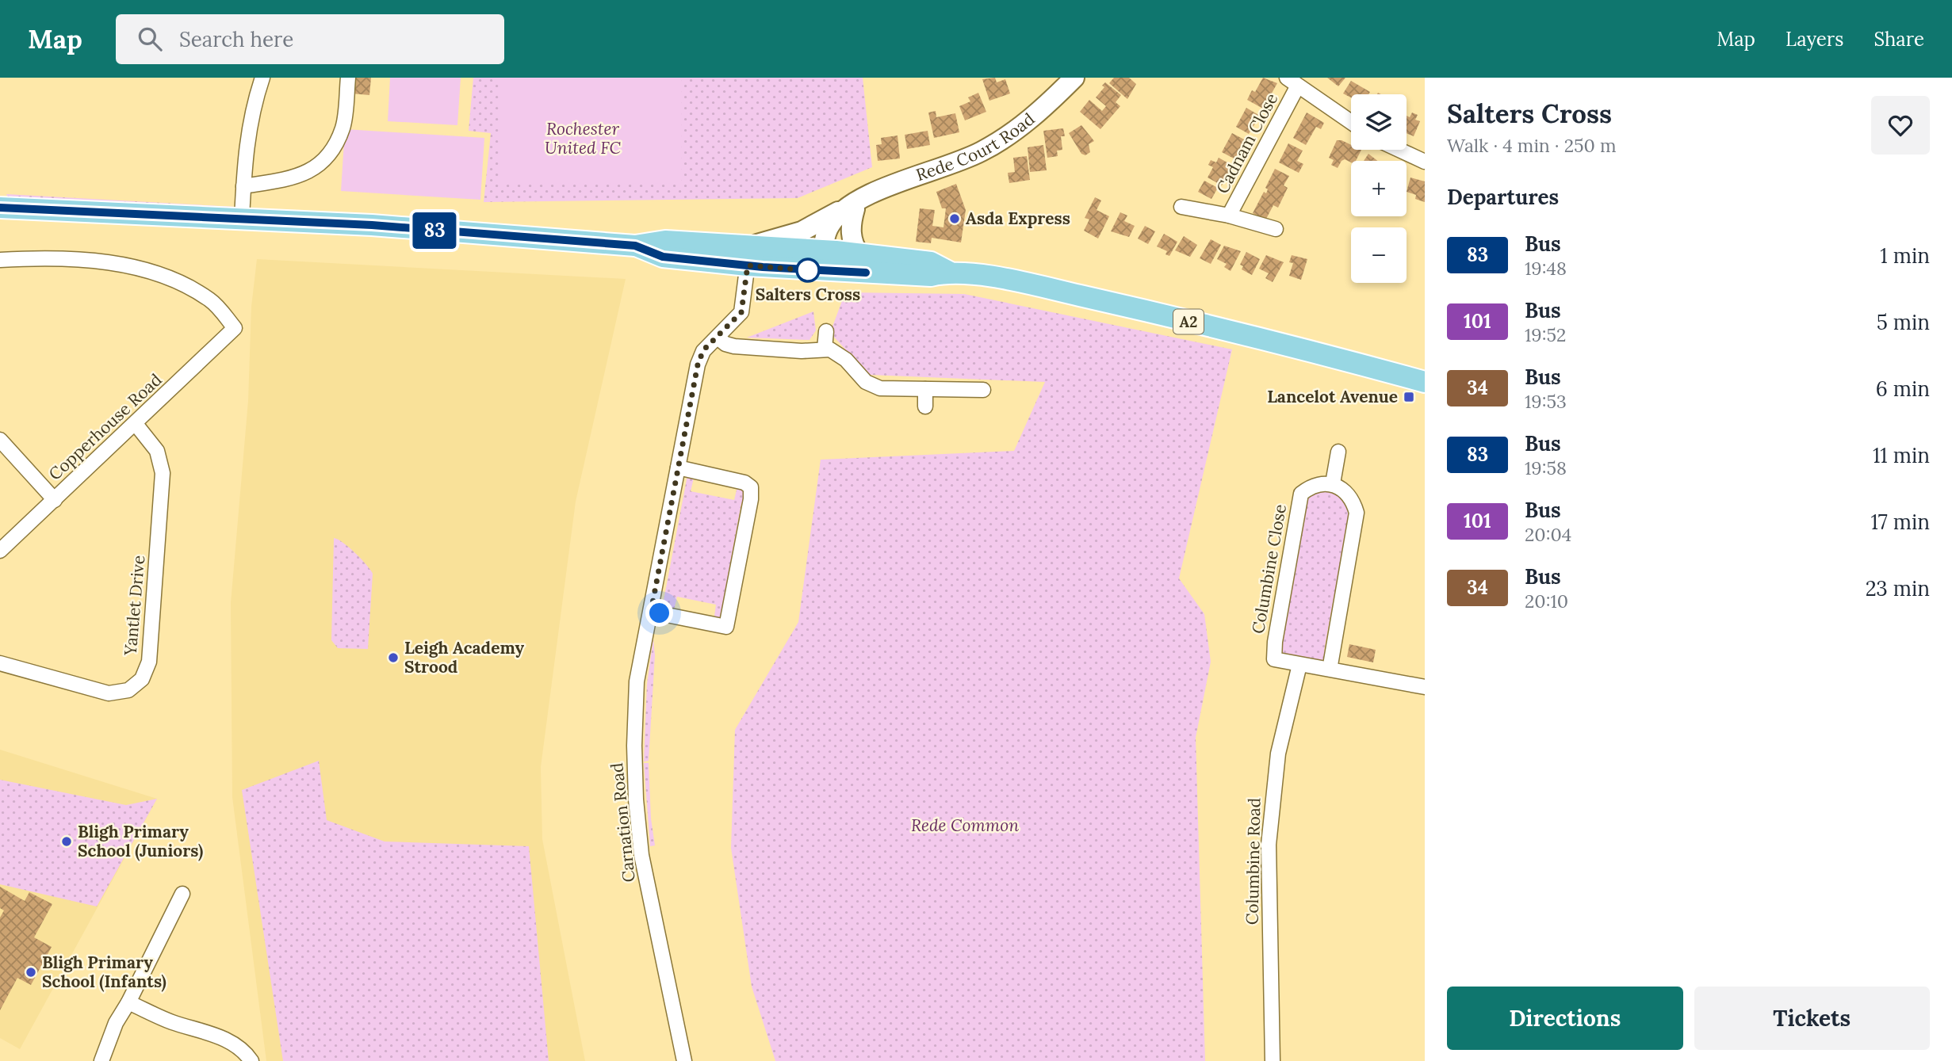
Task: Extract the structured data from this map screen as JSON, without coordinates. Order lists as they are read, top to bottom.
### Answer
{
  "streets": {
    "main road": ["Rede Court Road", "A2"],
    "street": [
      "Cadnam Close",
      "Copperhouse Road",
      "Columbine Close",
      "Yantlet Drive",
      "Carnation Road",
      "Columbine Road"
    ]
  },
  "crossings": [
    ["Rede Court Road", "A2"],
    ["A2", "Carnation Road"],
    ["Copperhouse Road", "Yantlet Drive"],
    ["Columbine Close", "Columbine Road"]
  ],
  "parks": ["Rochester United FC", "Rede Common"],
  "places": {
    "other": [
      "Asda Express",
      "Salters Cross",
      "Leigh Academy Strood",
      "Bligh Primary School (Juniors)",
      "Bligh Primary School (Infants)"
    ],
    "transit": ["Lancelot Avenue"]
  },
  "lines": ["bus line 83"],
  "page": {
    "header": "Map",
    "search": "Search here",
    "nav": ["Map", "Layers", "Share"],
    "on_map": "83",
    "heading": [
      ["Salters Cross", "Walk · 4 min · 250 m"],
      "Departures"
    ],
    "map_buttons": ["+", "−"],
    "list": [
      {
        "mark": "83",
        "name": "Bus",
        "note": "19:48",
        "value": "1 min"
      },
      {
        "mark": "101",
        "name": "Bus",
        "note": "19:52",
        "value": "5 min"
      },
      {
        "mark": "34",
        "name": "Bus",
        "note": "19:53",
        "value": "6 min"
      },
      {
        "mark": "83",
        "name": "Bus",
        "note": "19:58",
        "value": "11 min"
      },
      {
        "mark": "101",
        "name": "Bus",
        "note": "20:04",
        "value": "17 min"
      },
      {
        "mark": "34",
        "name": "Bus",
        "note": "20:10",
        "value": "23 min"
      }
    ],
    "buttons": ["Directions", "Tickets"]
  }
}
